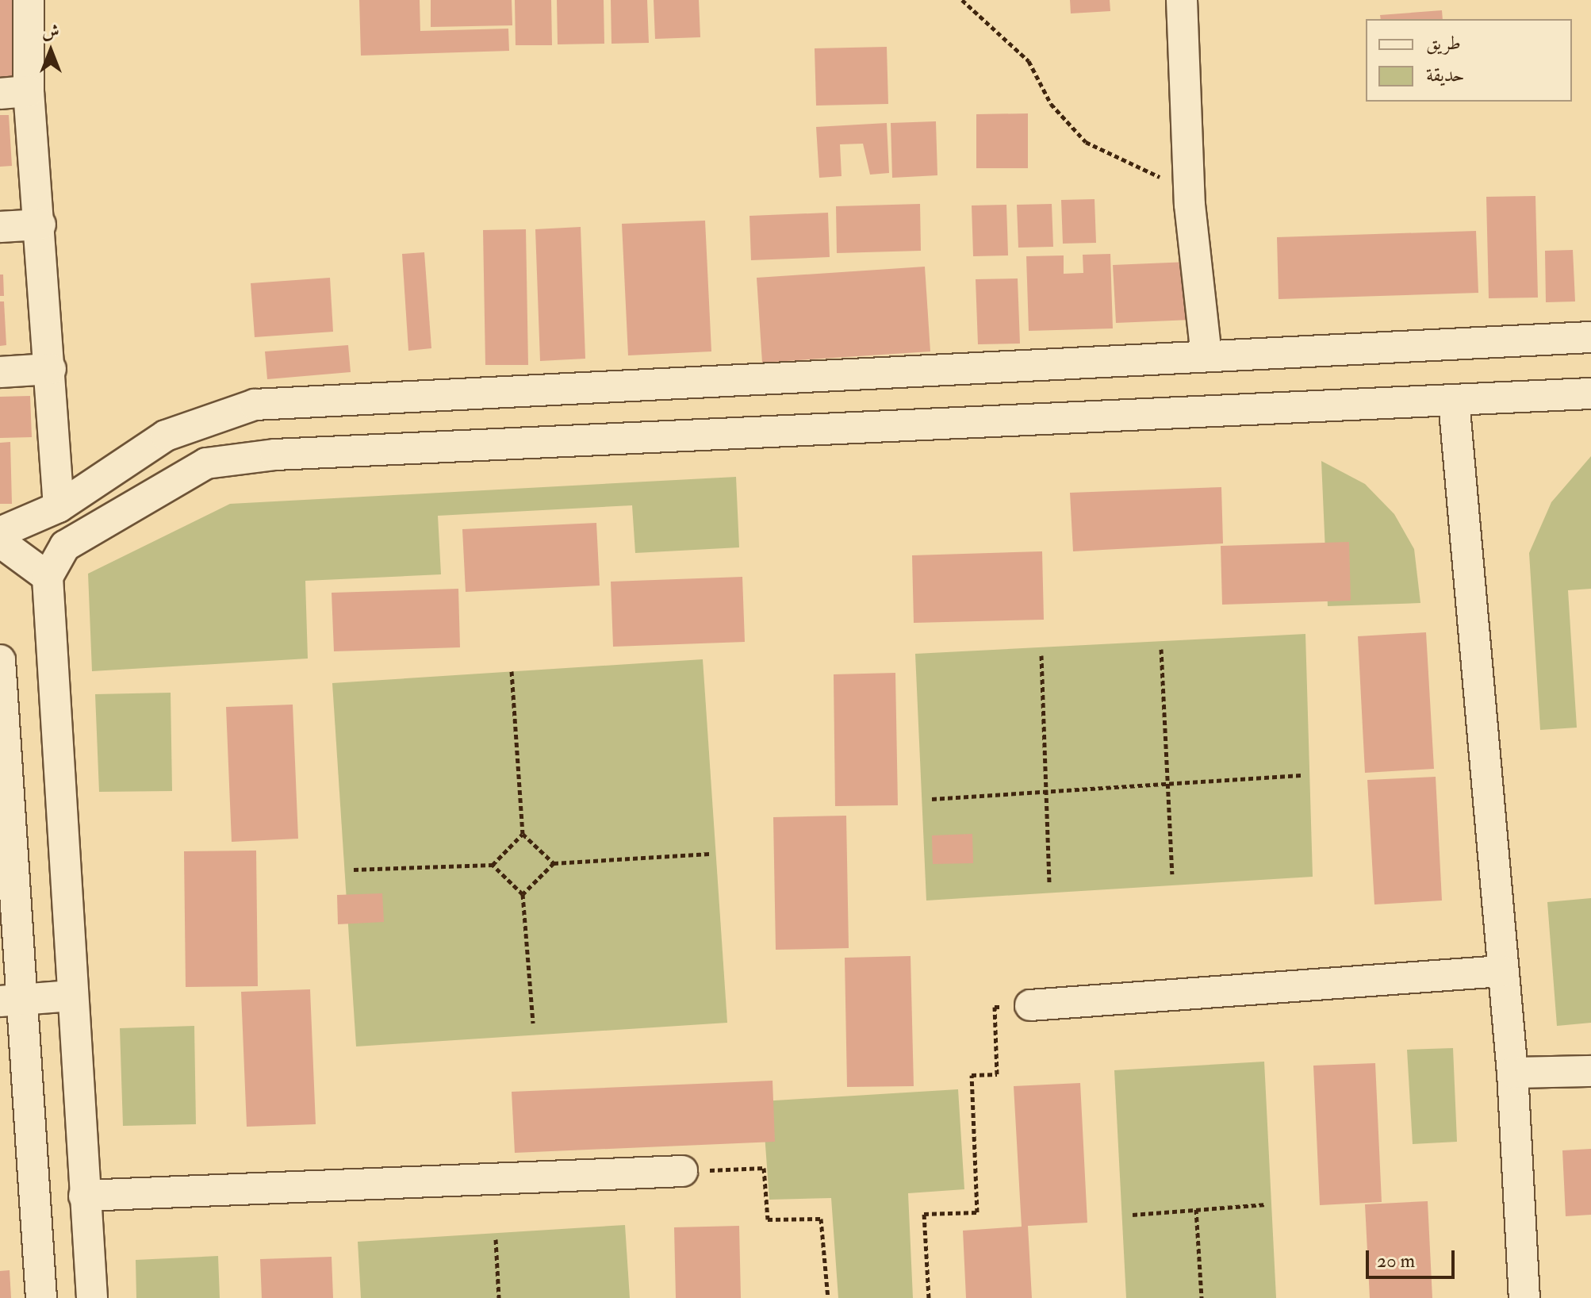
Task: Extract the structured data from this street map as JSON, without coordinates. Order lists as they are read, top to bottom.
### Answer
{
  "legend": ["طريق", "حديقة"],
  "scale_bar": "20 m",
  "north": "top"
}
